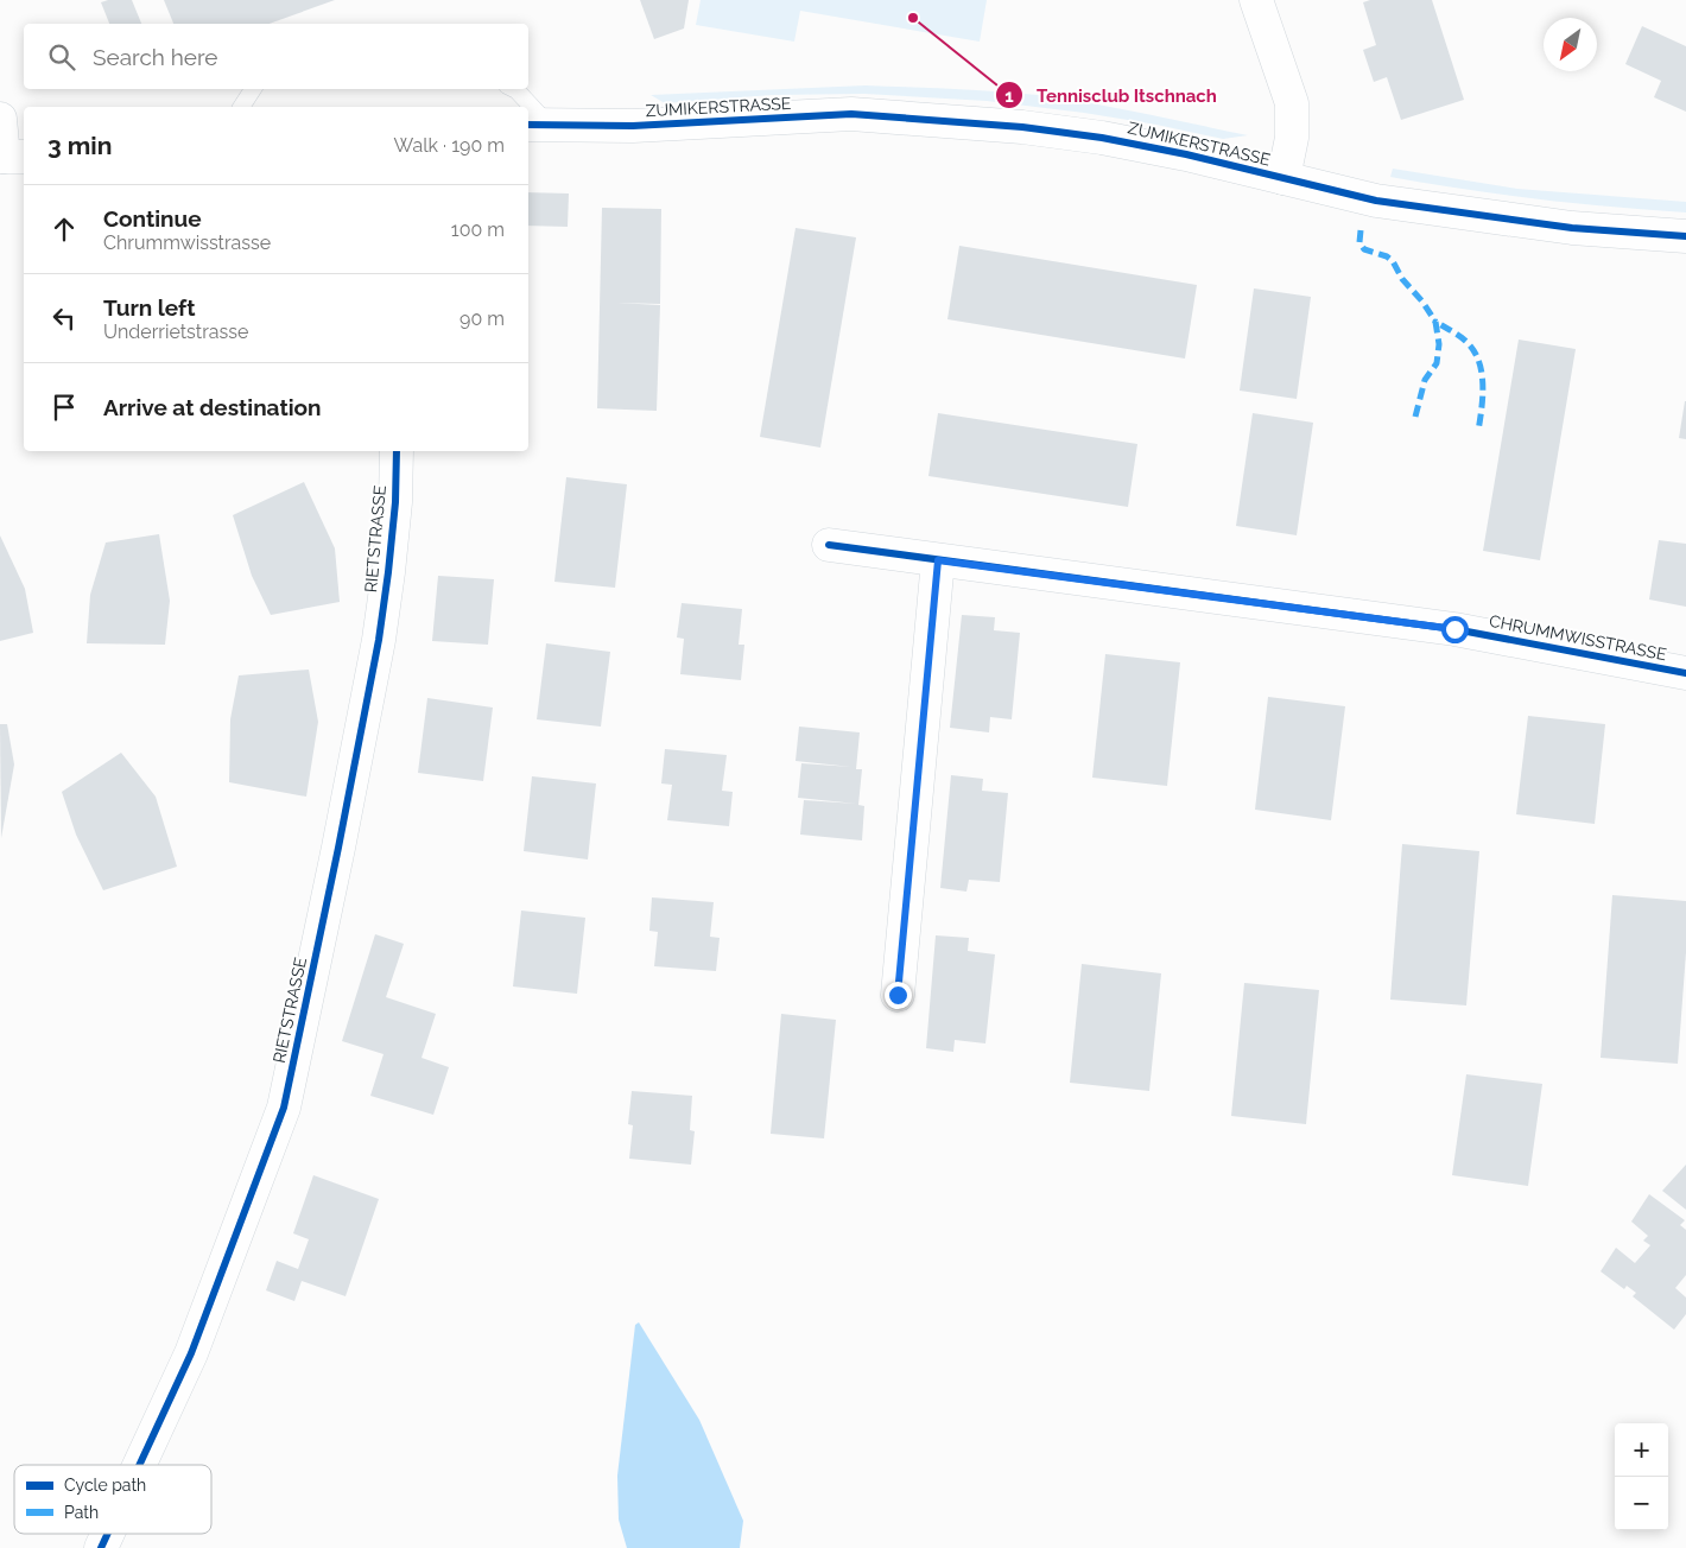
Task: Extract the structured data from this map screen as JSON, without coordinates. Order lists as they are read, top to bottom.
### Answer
{
  "streets": {
    "street": ["ZUMIKERSTRASSE", "RIETSTRASSE", "CHRUMMWISSTRASSE"]
  },
  "places": ["Tennisclub Itschnach"],
  "legend": ["Cycle path", "Path"],
  "north": "bottom left",
  "page": {
    "search": "Search here",
    "heading": ["3 min", "Walk · 190 m"],
    "list": [
      ["Continue", "Chrummwisstrasse", "100 m"],
      ["Turn left", "Underrietstrasse", "90 m"],
      "Arrive at destination"
    ],
    "map_buttons": ["+", "−"]
  }
}
